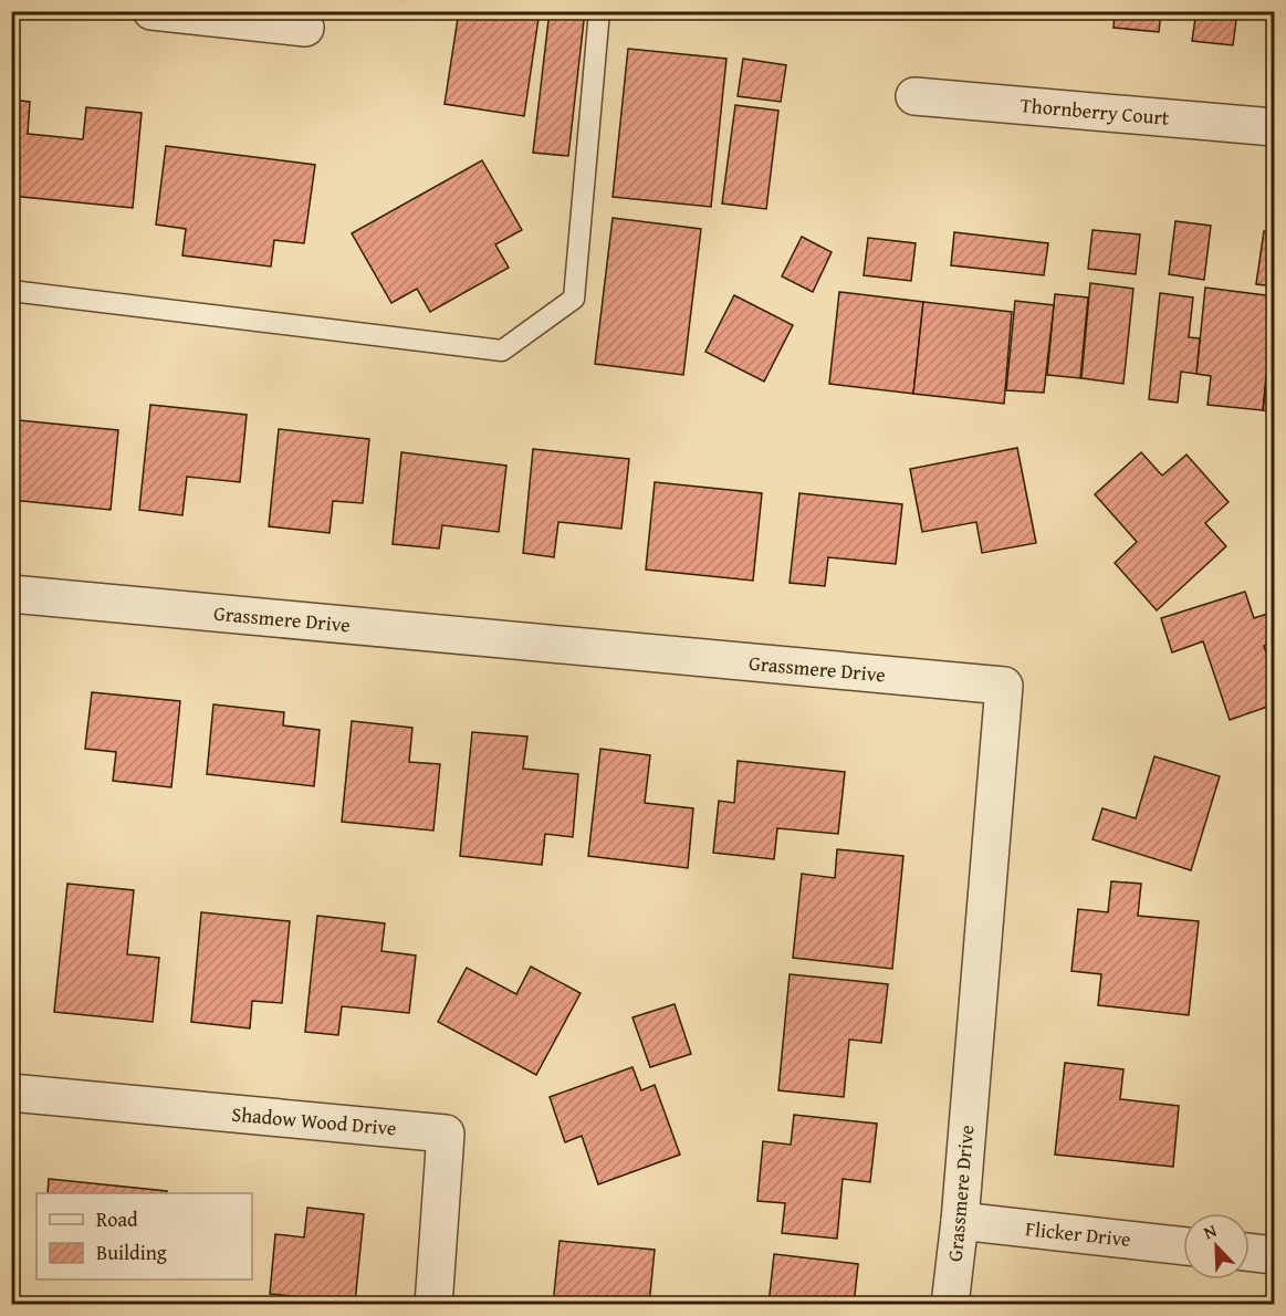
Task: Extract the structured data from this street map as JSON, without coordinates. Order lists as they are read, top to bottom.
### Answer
{
  "streets": {
    "street": [
      "Thornberry Court",
      "Grassmere Drive",
      "Shadow Wood Drive",
      "Flicker Drive"
    ]
  },
  "crossings": [
    ["Grassmere Drive", "Flicker Drive"]
  ],
  "legend": ["Road", "Building"],
  "north": "top left"
}
